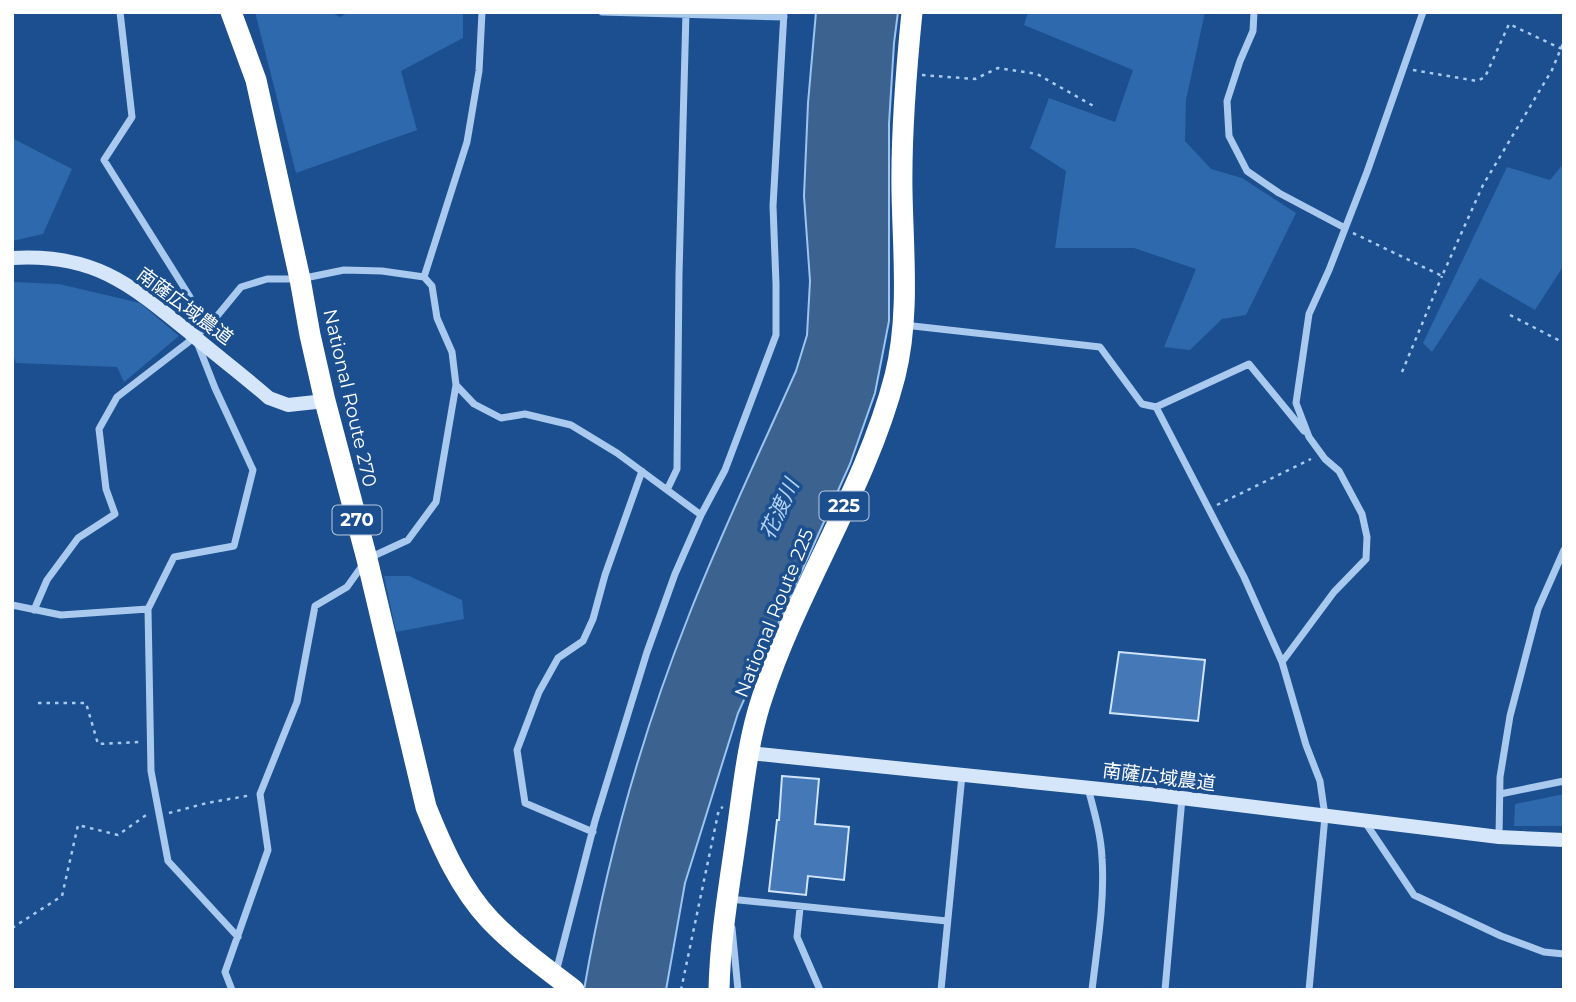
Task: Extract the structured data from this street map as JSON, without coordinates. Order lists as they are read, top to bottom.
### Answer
{
  "streets": {
    "highway": [
      "National Route 270",
      "225",
      "270",
      "National Route 225"
    ],
    "street": ["南薩広域農道"]
  },
  "crossings": [
    ["南薩広域農道", "National Route 270"],
    ["南薩広域農道", "National Route 225"]
  ],
  "water": ["花渡川"]
}
